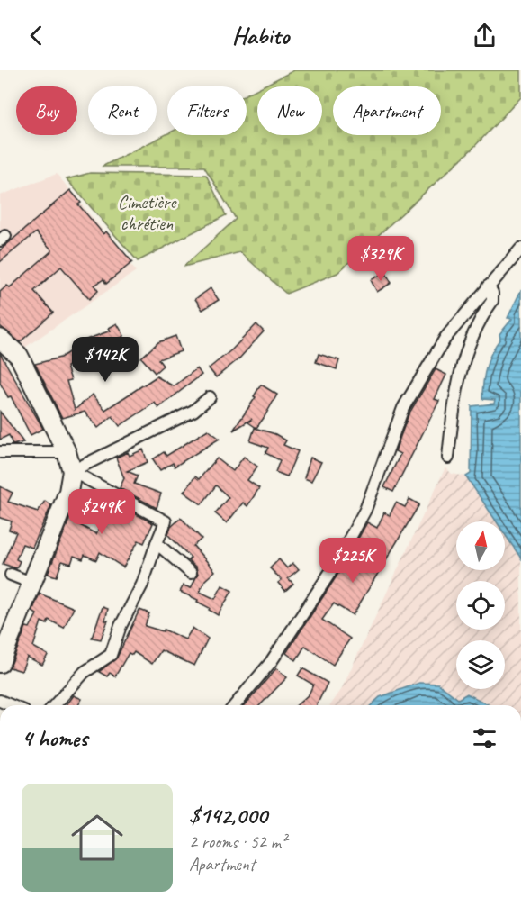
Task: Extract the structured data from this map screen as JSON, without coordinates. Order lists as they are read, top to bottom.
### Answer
{
  "parks": ["Cimetière chrétien"],
  "north": "top",
  "page": {
    "header": "Habito",
    "chip": [
      "Buy",
      "Rent",
      "Filters",
      "New",
      "Apartment"
    ],
    "price": [
      "$329K",
      "$142K",
      "$249K",
      "$225K"
    ],
    "heading": "4 homes",
    "list": [
      {
        "name": "$142,000",
        "note": "2 rooms · 52 m² · Apartment"
      }
    ]
  }
}
